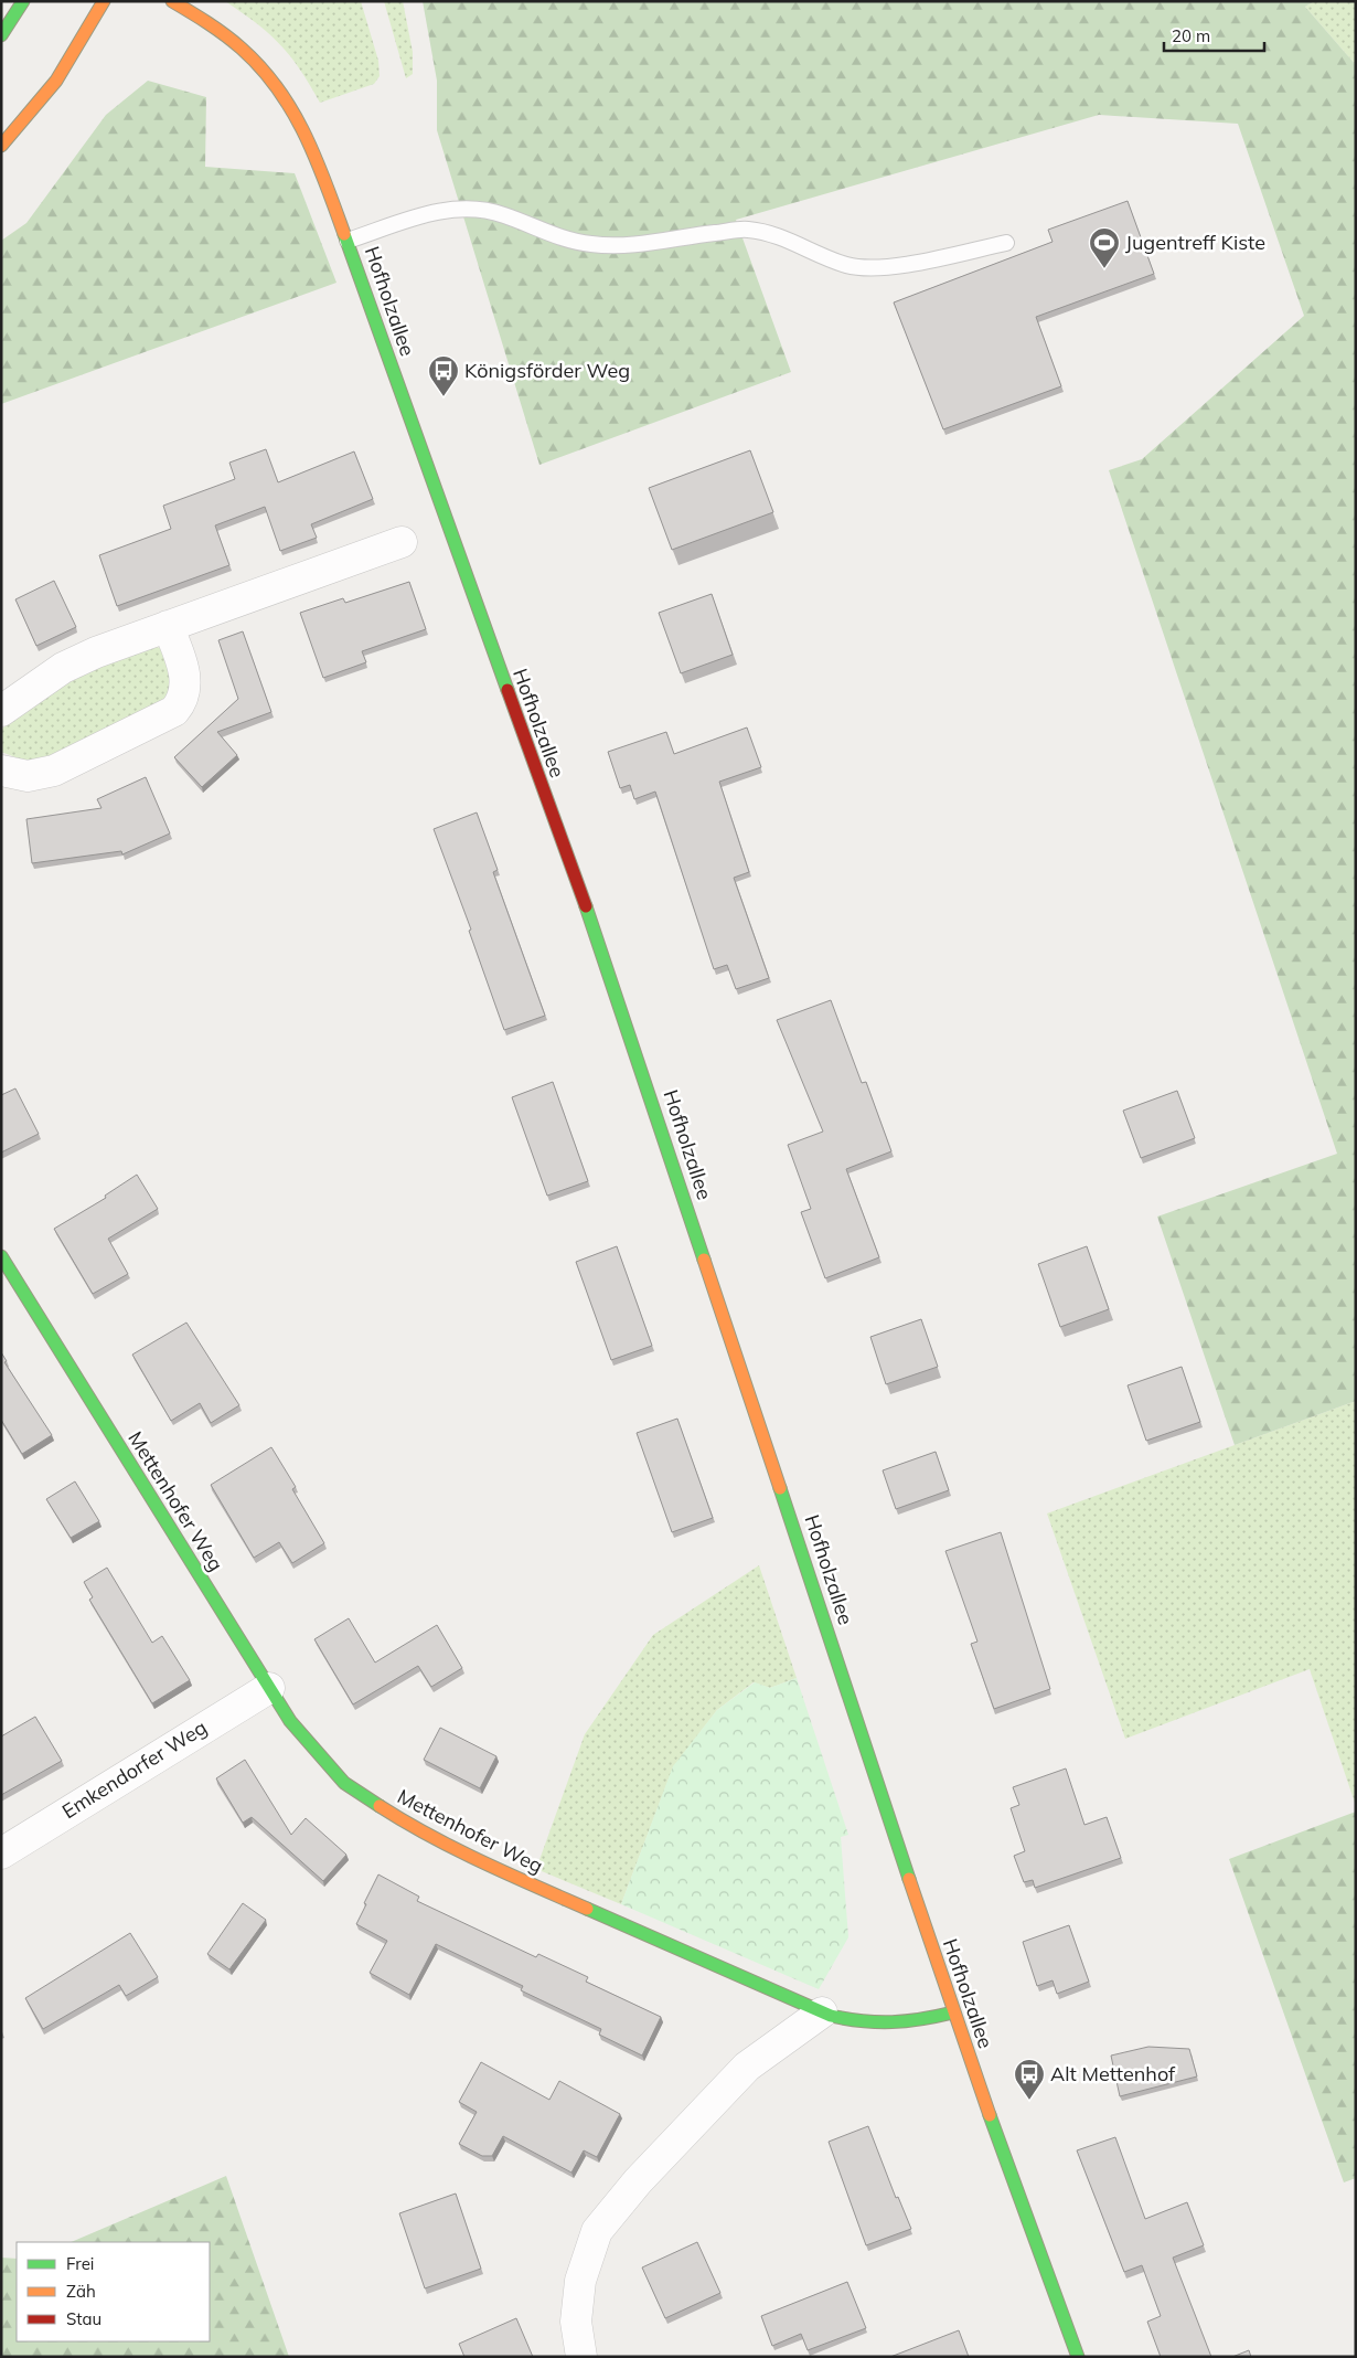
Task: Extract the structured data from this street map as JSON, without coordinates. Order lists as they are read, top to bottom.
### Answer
{
  "streets": {
    "main road": ["Hofholzallee", "Mettenhofer Weg"],
    "street": ["Emkendorfer Weg"]
  },
  "crossings": [
    ["Hofholzallee", "Mettenhofer Weg"],
    ["Mettenhofer Weg", "Emkendorfer Weg"]
  ],
  "places": {
    "sports": ["Jugentreff Kiste"],
    "bus stop": ["Königsförder Weg", "Alt Mettenhof"]
  },
  "legend": ["Frei", "Zäh", "Stau"],
  "scale_bar": "20 m"
}
